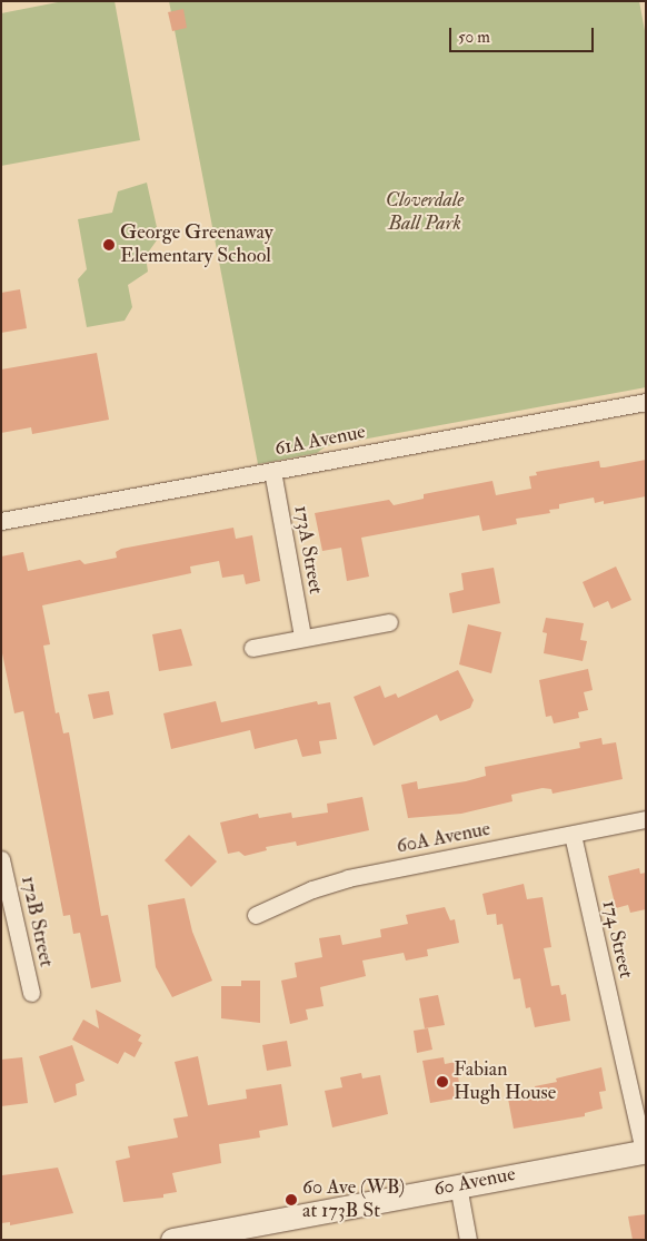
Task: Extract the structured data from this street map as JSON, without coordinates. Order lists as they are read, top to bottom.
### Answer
{
  "streets": {
    "street": [
      "61A Avenue",
      "173A Street",
      "60A Avenue",
      "172B Street",
      "174 Street",
      "60 Avenue"
    ]
  },
  "crossings": [
    ["61A Avenue", "173A Street"],
    ["60A Avenue", "174 Street"],
    ["174 Street", "60 Avenue"]
  ],
  "parks": ["Cloverdale Ball Park"],
  "places": ["George Greenaway Elementary School", "Fabian Hugh House", "60 Ave (WB) at 173B St"],
  "scale_bar": "50 m"
}
